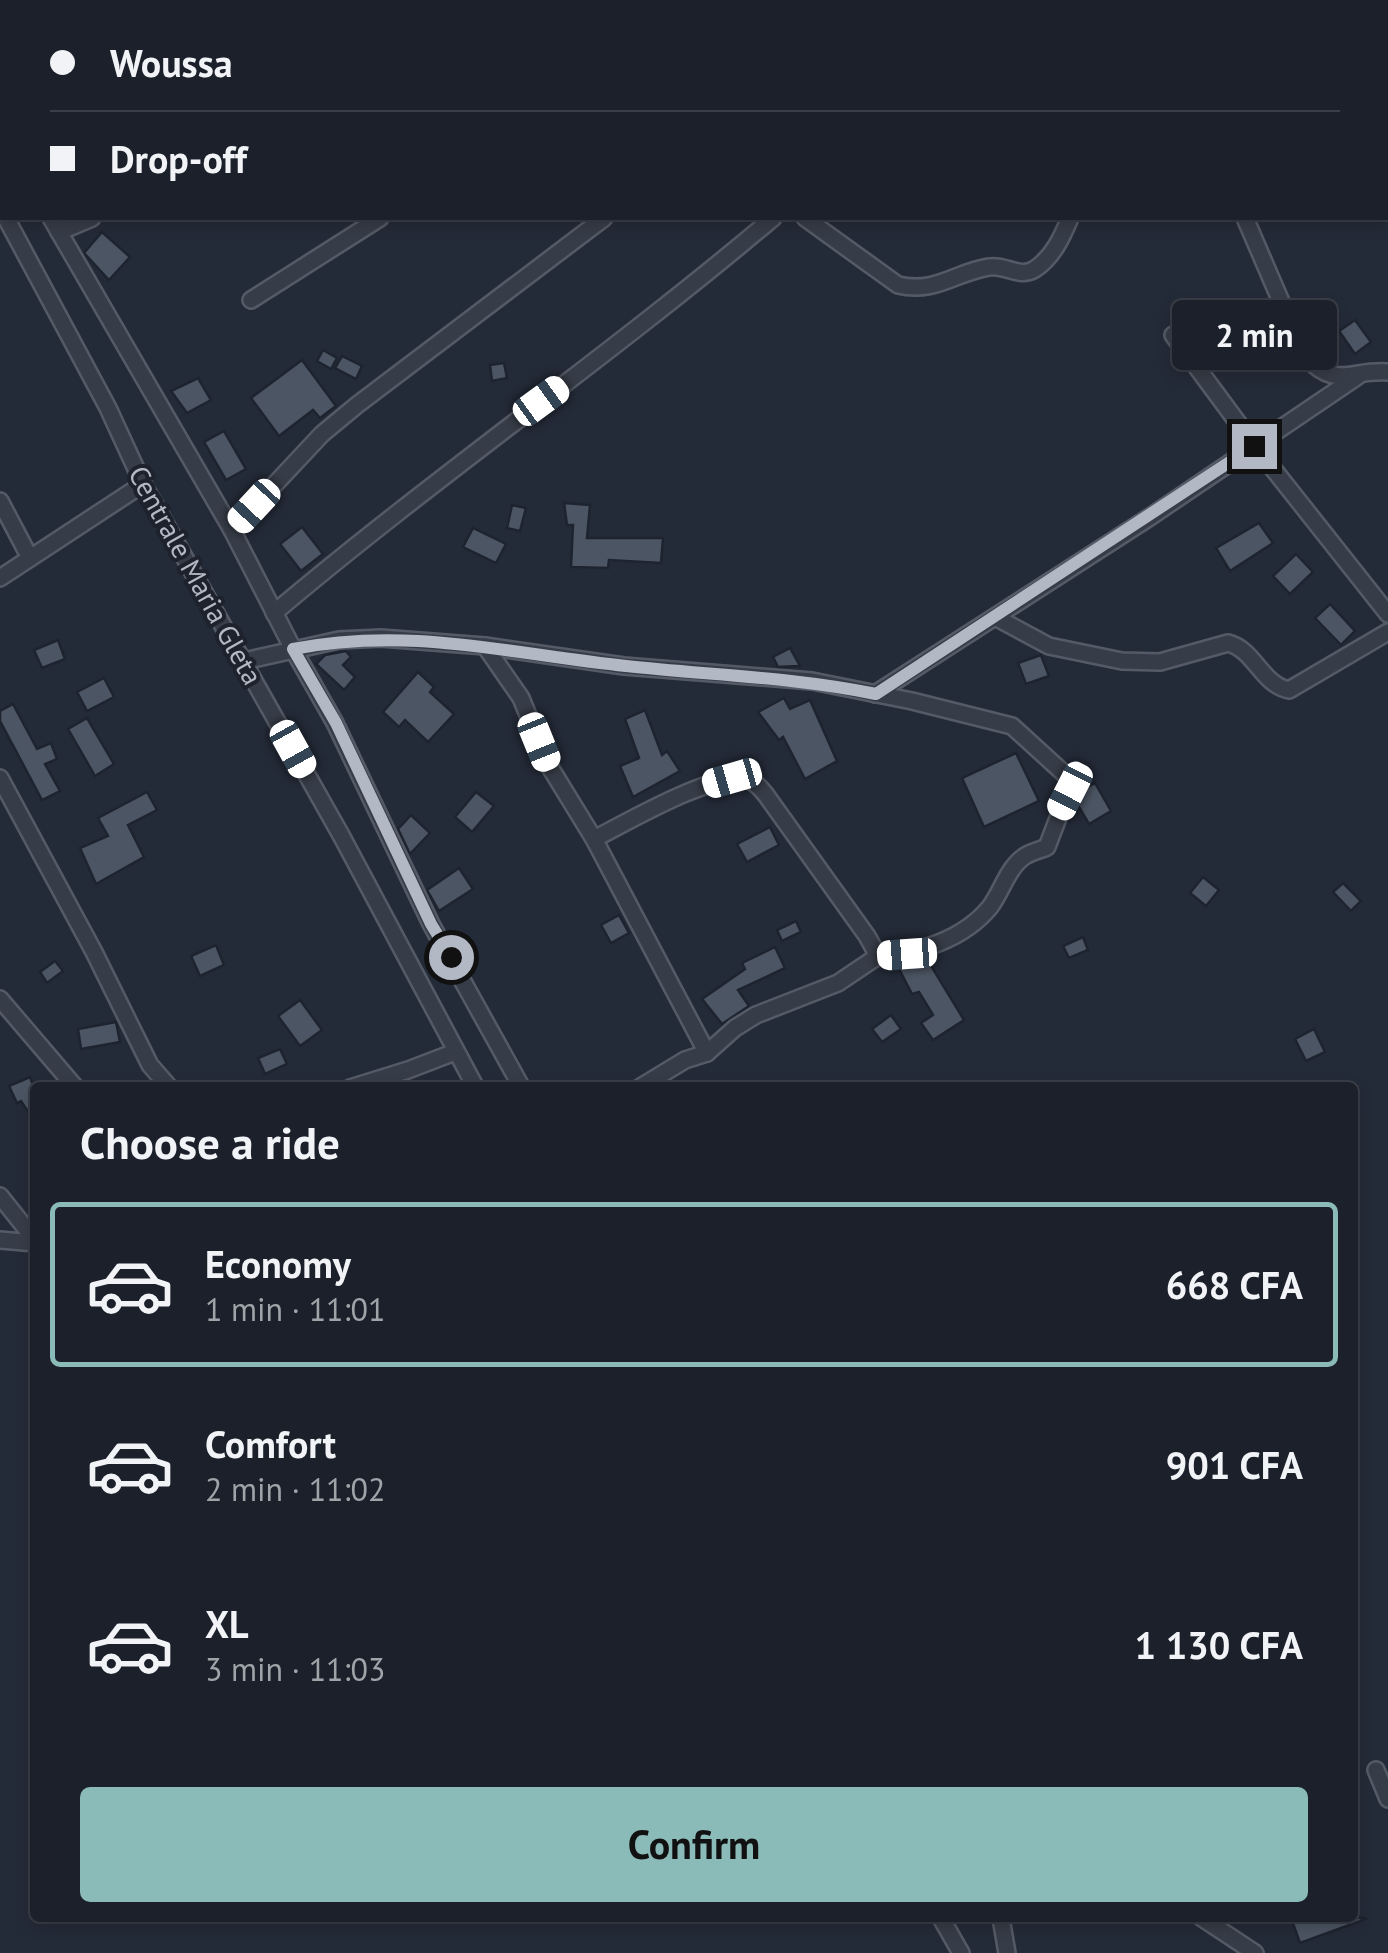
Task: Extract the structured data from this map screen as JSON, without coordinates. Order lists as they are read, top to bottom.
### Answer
{
  "streets": {
    "street": ["Centrale Maria Gleta"]
  },
  "page": {
    "banner": ["Woussa", "Drop-off"],
    "bubble": "2 min",
    "heading": "Choose a ride",
    "list": [
      {
        "name": "Economy",
        "note": "1 min · 11:01",
        "value": "668 CFA"
      },
      {
        "name": "Comfort",
        "note": "2 min · 11:02",
        "value": "901 CFA"
      },
      {
        "name": "XL",
        "note": "3 min · 11:03",
        "value": "1 130 CFA"
      }
    ],
    "buttons": "Confirm"
  }
}
